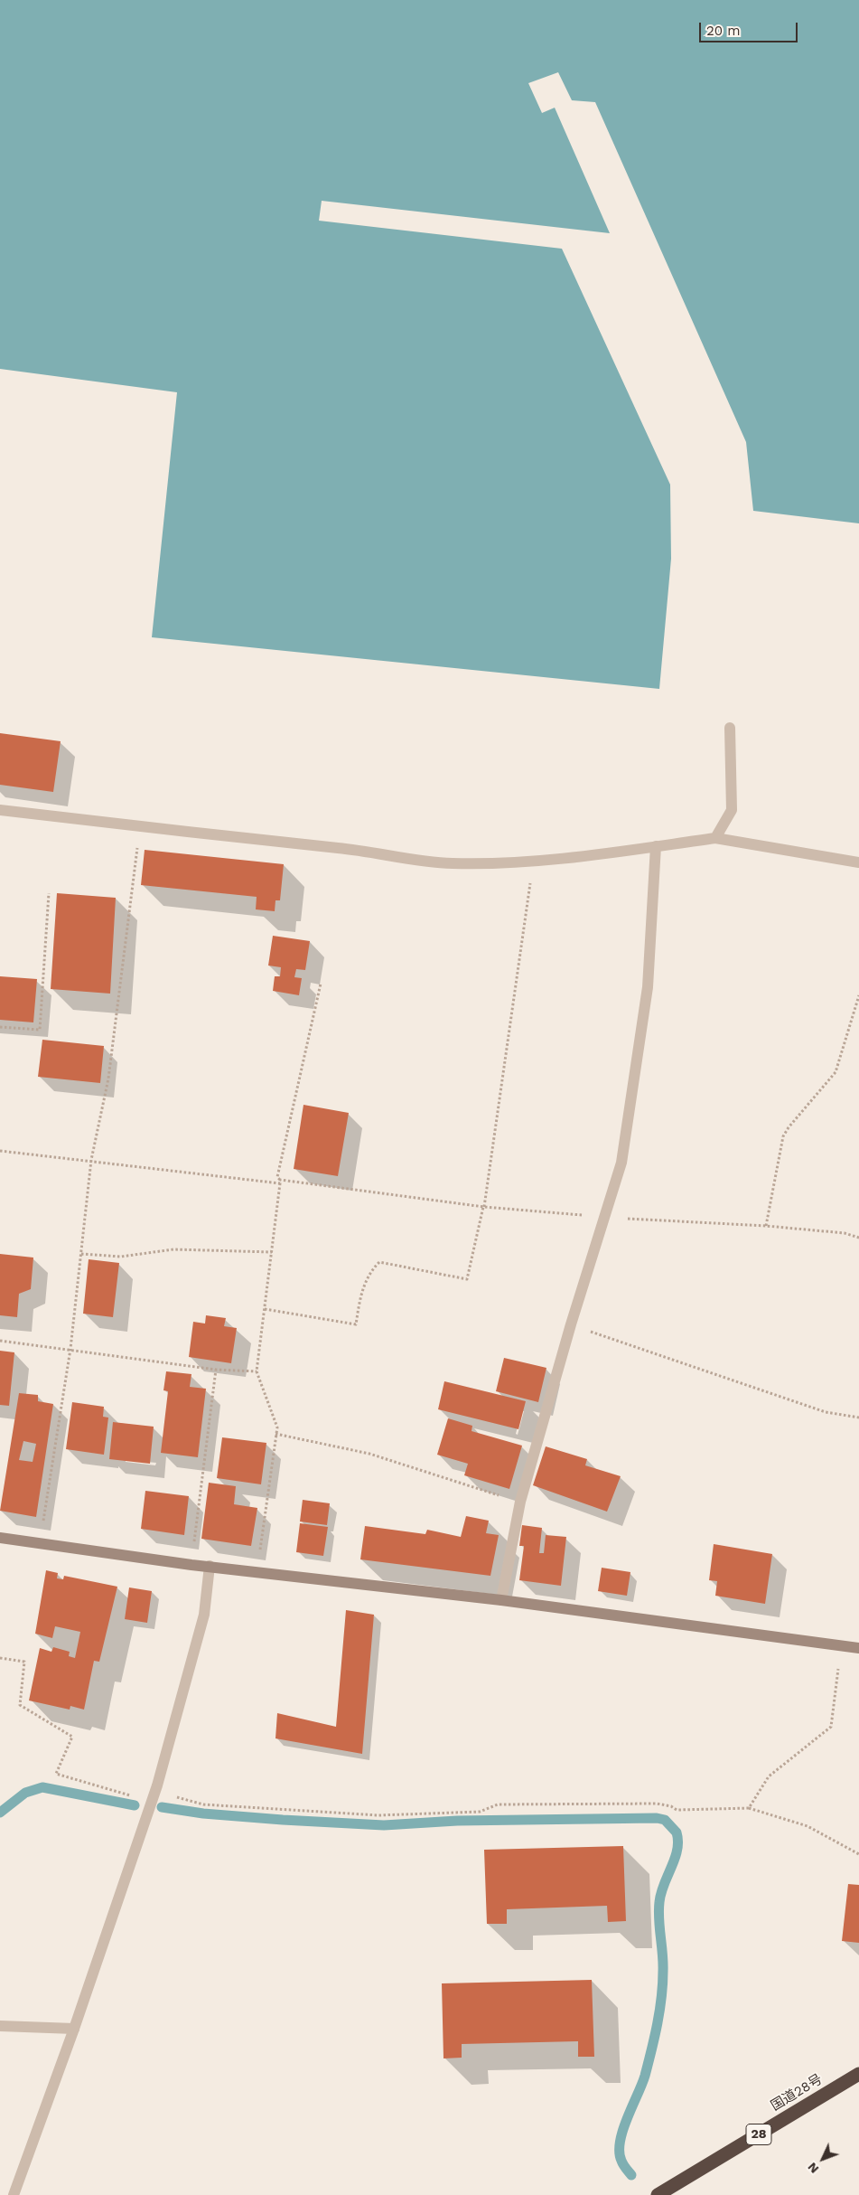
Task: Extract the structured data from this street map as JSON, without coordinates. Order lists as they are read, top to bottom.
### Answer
{
  "streets": {
    "highway": ["国道28号", "28"]
  },
  "scale_bar": "20 m",
  "north": "bottom left"
}
